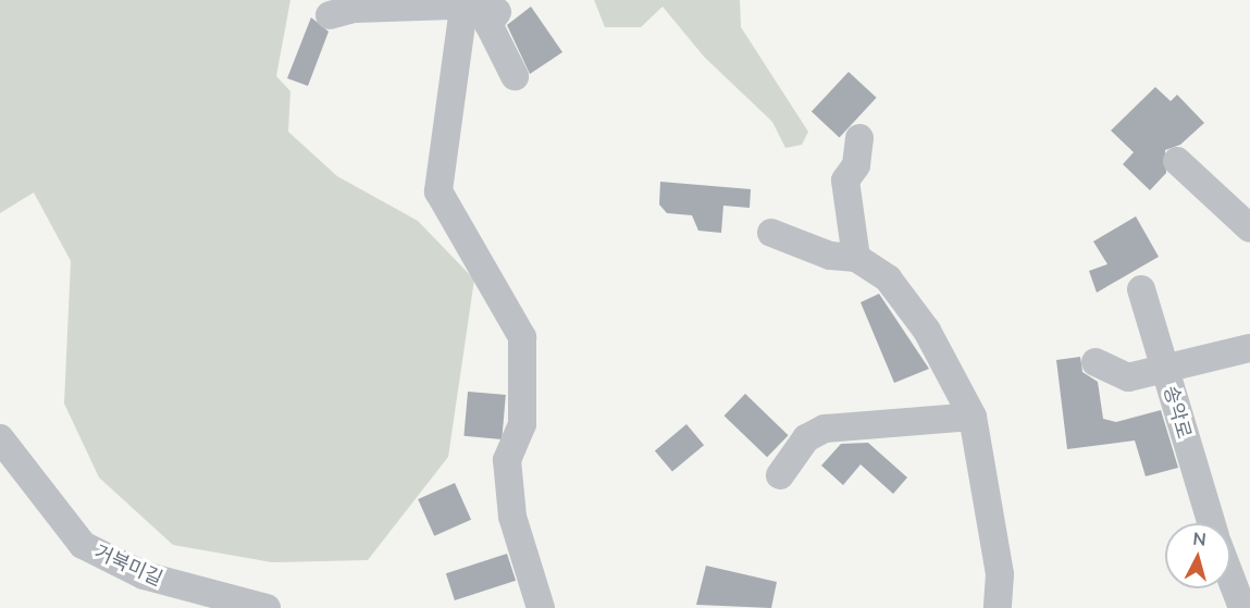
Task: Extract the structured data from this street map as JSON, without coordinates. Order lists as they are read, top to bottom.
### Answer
{
  "streets": {
    "street": ["송악로", "거북미길"]
  },
  "north": "top"
}
